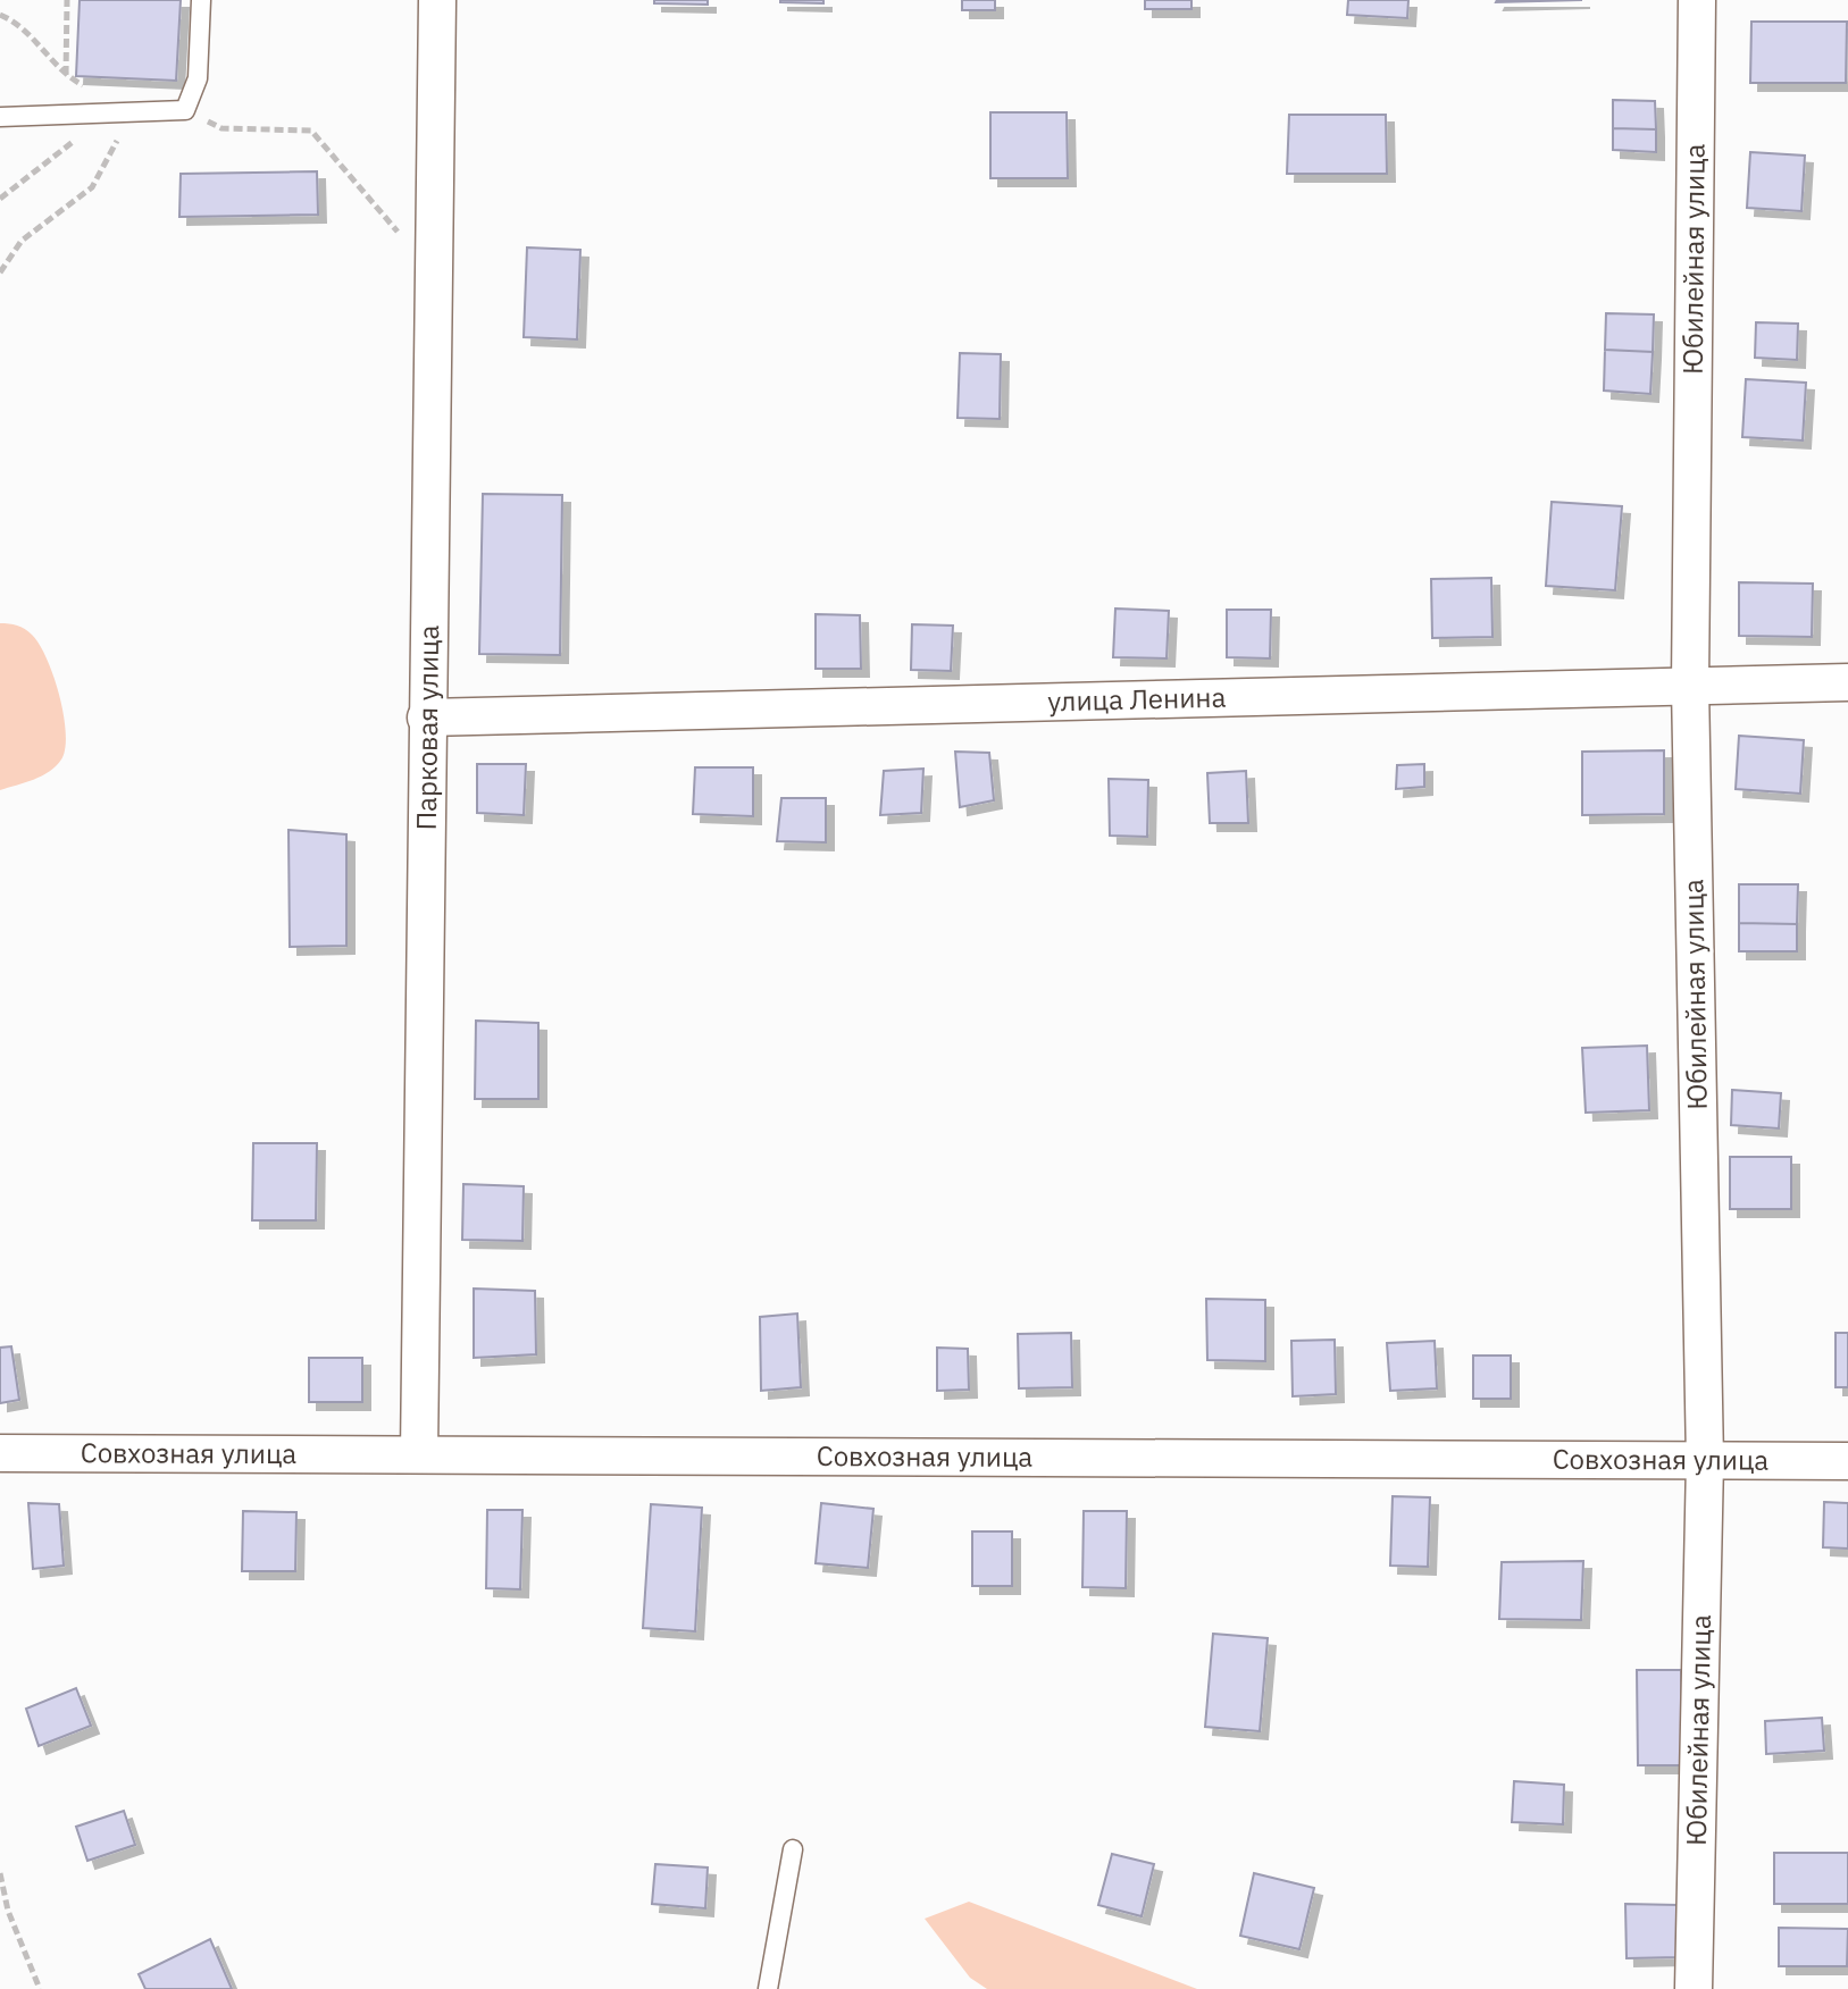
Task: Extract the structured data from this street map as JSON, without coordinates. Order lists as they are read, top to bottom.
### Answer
{
  "streets": {
    "street": [
      "Юбилейная улица",
      "улица Ленина",
      "Парковая улица",
      "Совхозная улица"
    ]
  },
  "crossings": [
    ["Юбилейная улица", "улица Ленина"],
    ["Юбилейная улица", "Совхозная улица"],
    ["улица Ленина", "Парковая улица"],
    ["Парковая улица", "Совхозная улица"]
  ]
}
